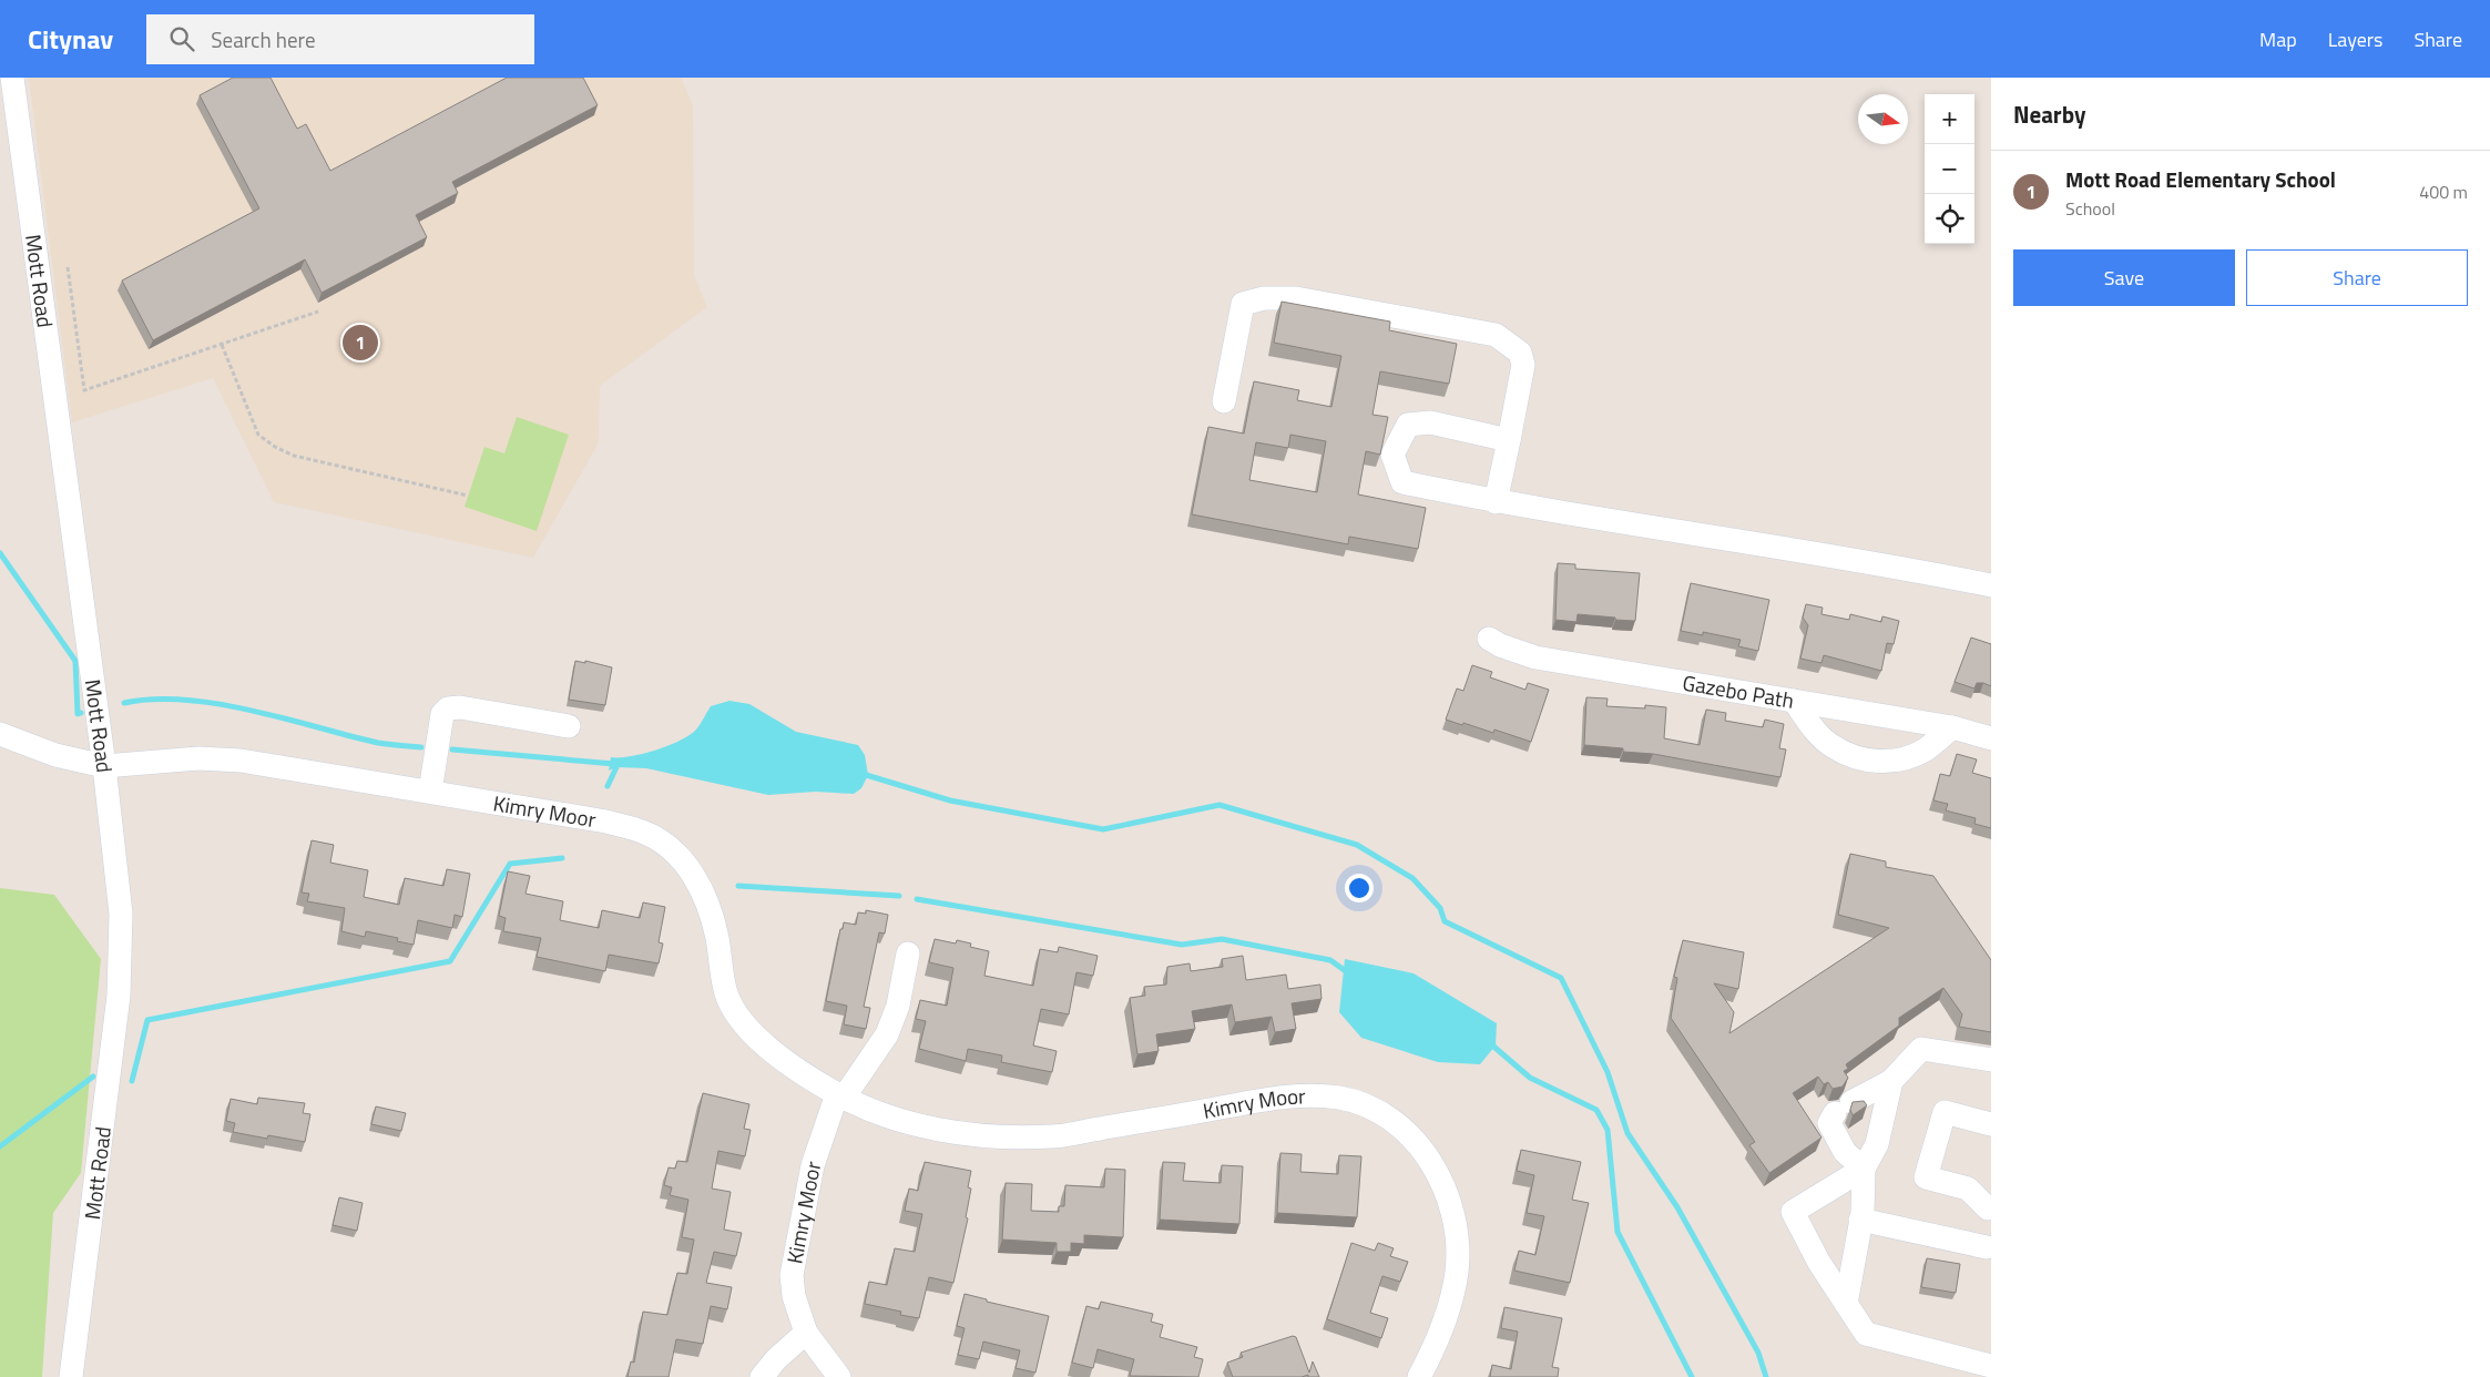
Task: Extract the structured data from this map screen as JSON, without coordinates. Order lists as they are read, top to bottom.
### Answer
{
  "streets": {
    "street": ["Mott Road", "Gazebo Path", "Kimry Moor"]
  },
  "crossings": [
    ["Mott Road", "Kimry Moor"]
  ],
  "north": "right",
  "page": {
    "header": "Citynav",
    "search": "Search here",
    "nav": ["Map", "Layers", "Share"],
    "heading": "Nearby",
    "map_buttons": ["+", "−"],
    "list": [
      {
        "mark": "1",
        "name": "Mott Road Elementary School",
        "note": "School",
        "value": "400 m"
      }
    ],
    "buttons": ["Save", "Share"],
    "pins": "1"
  }
}
